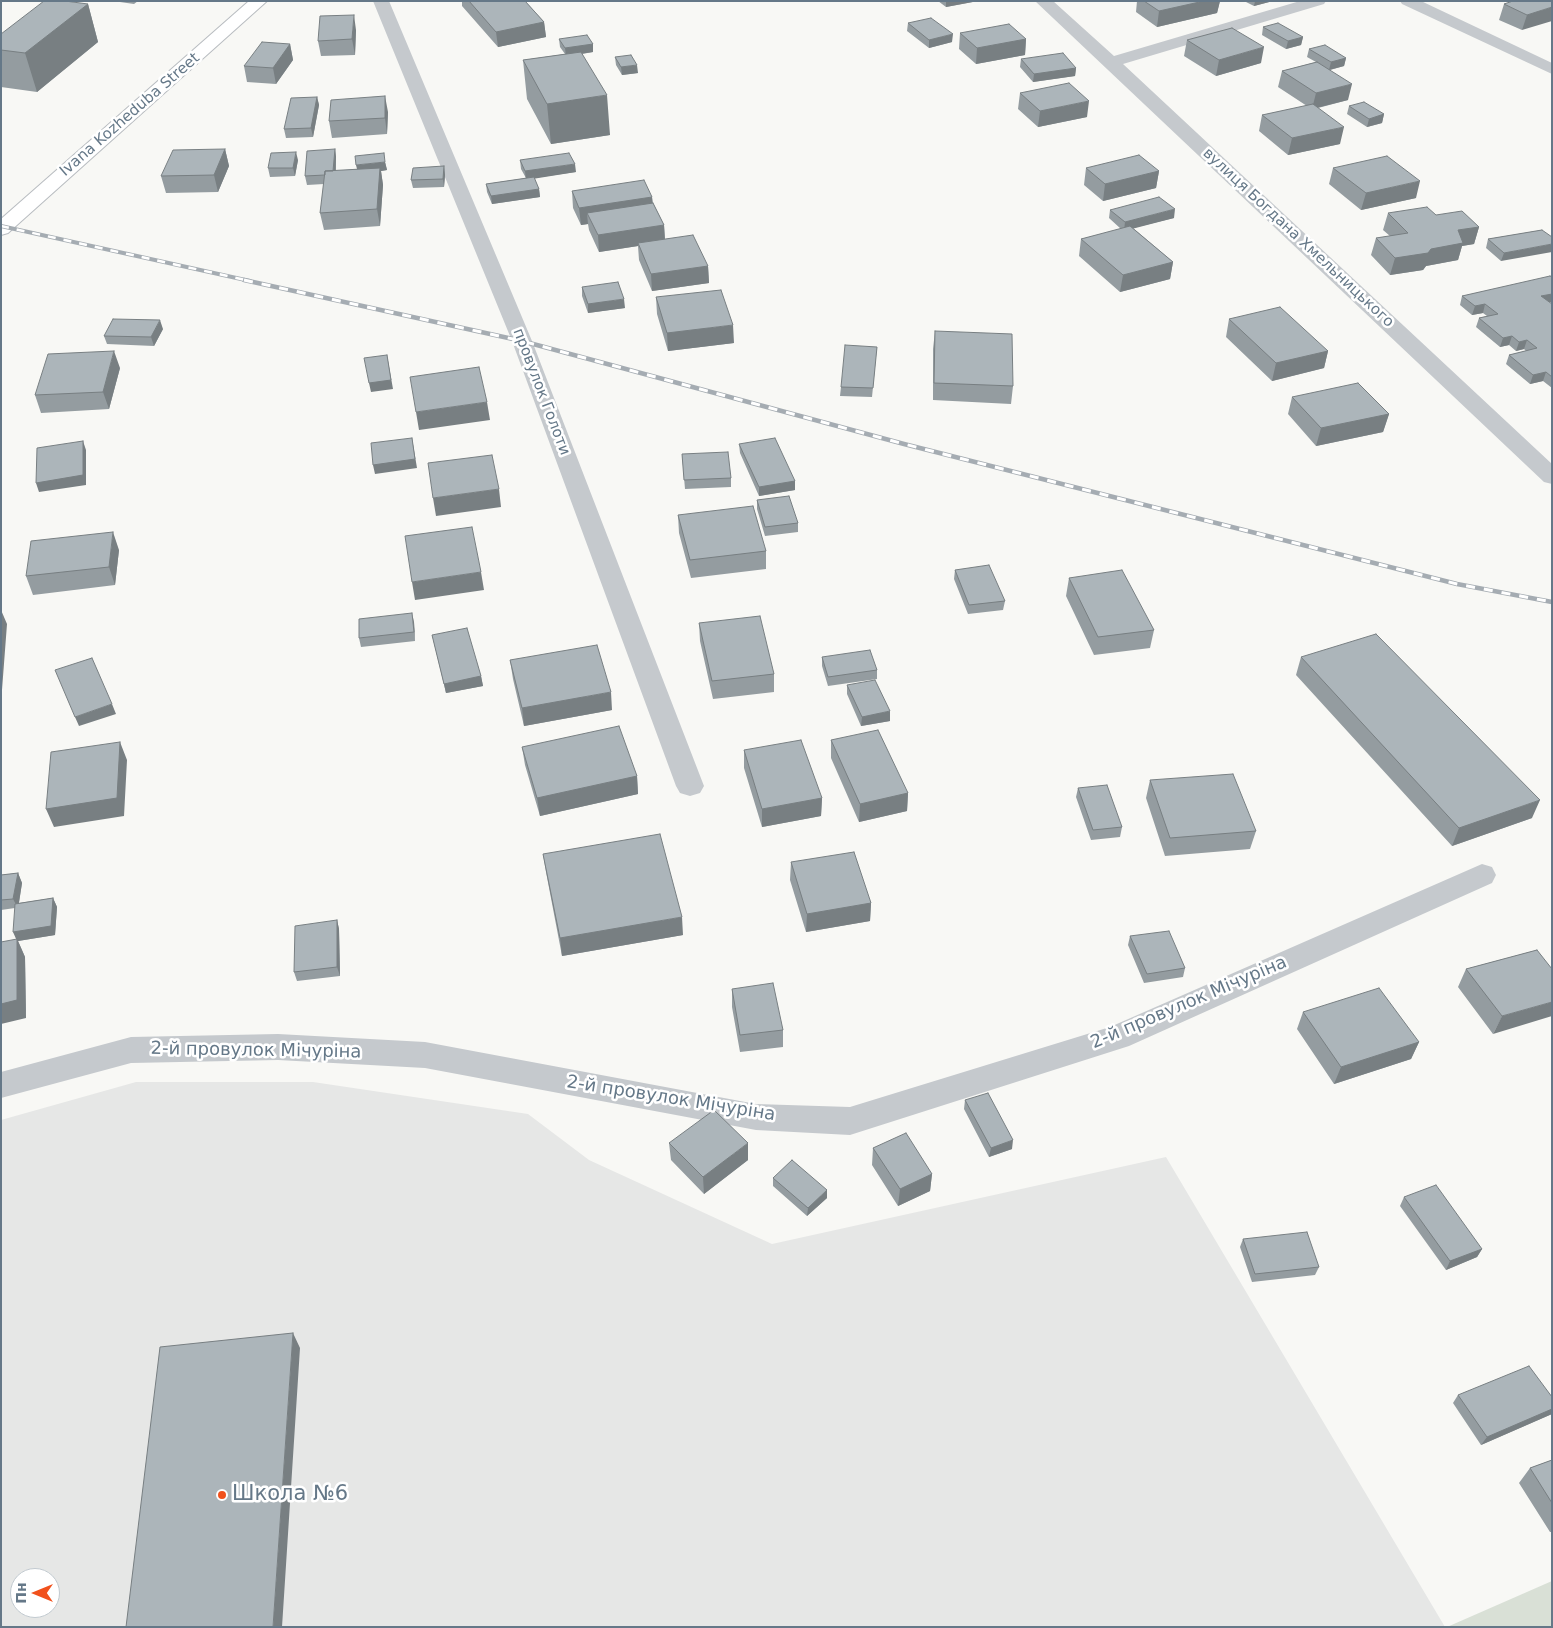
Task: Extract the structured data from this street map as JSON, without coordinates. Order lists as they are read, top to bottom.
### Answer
{
  "streets": {
    "main road": ["Ivana Kozheduba Street"],
    "street": ["вулиця Богдана Хмельницького", "провулок Голоти", "2-й провулок Мічуріна"]
  },
  "places": ["Школа №6"],
  "north": "left"
}
